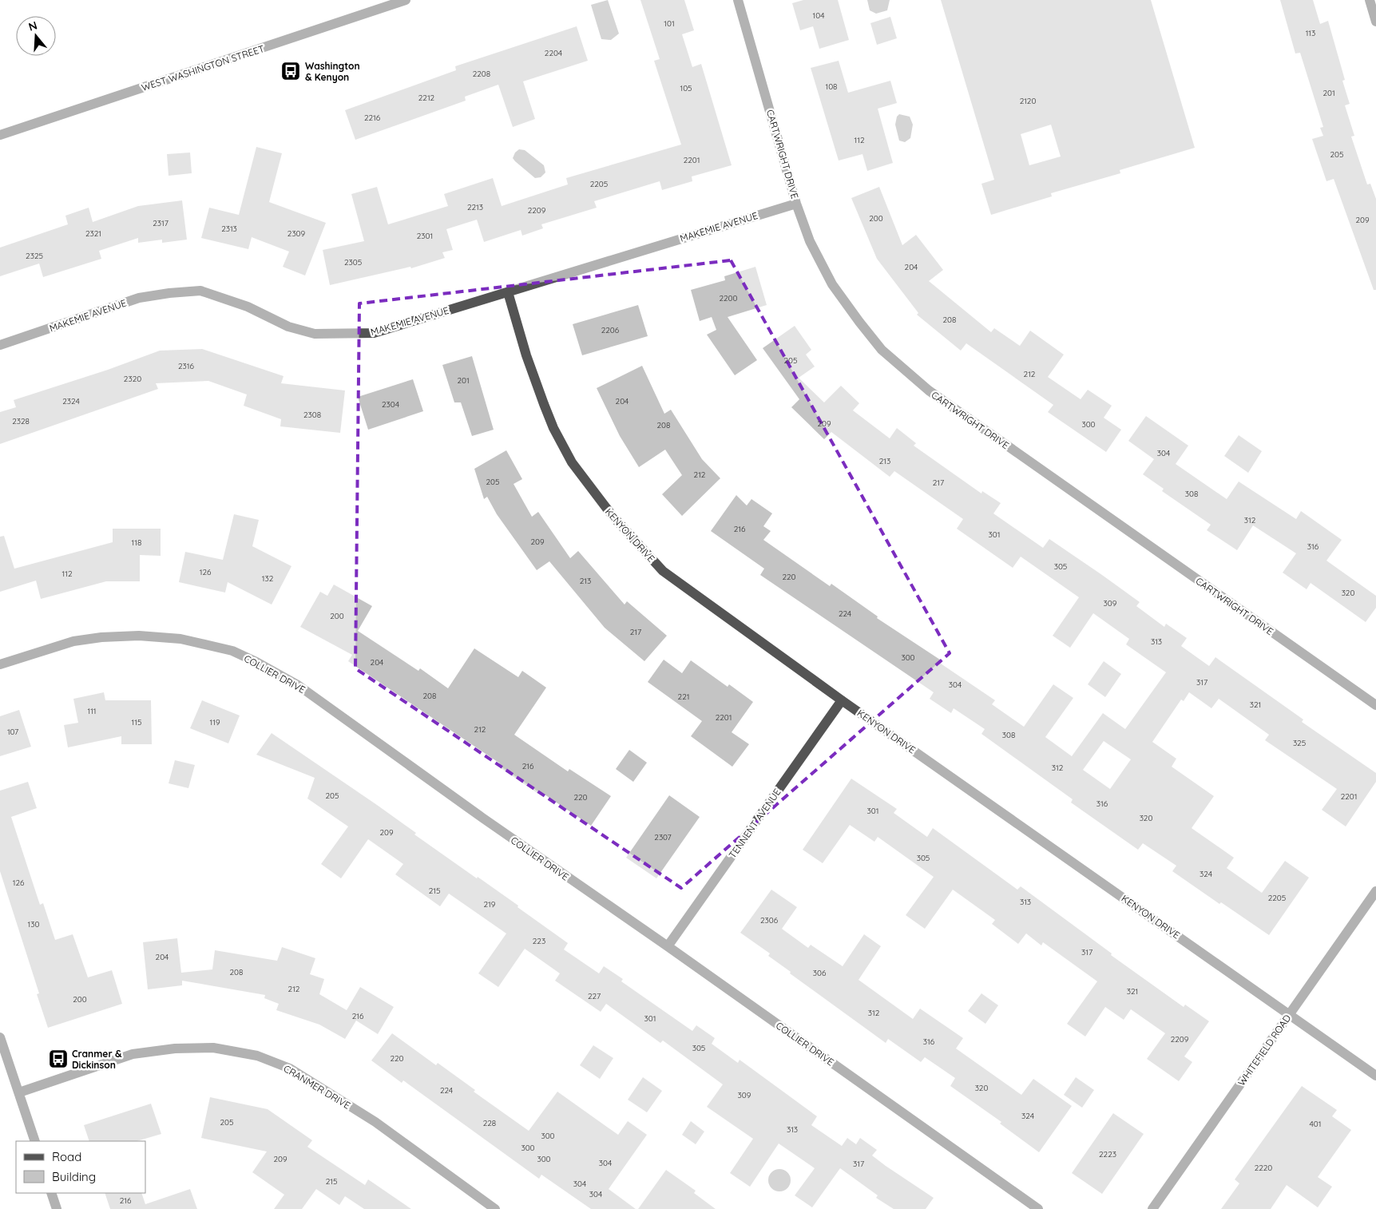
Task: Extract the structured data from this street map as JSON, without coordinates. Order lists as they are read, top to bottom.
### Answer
{
  "streets": {
    "street": [
      "WEST WASHINGTON STREET",
      "CARTWRIGHT DRIVE",
      "MAKEMIE AVENUE",
      "KENYON DRIVE",
      "COLLIER DRIVE",
      "TENNENT AVENUE",
      "WHITEFIELD ROAD",
      "CRANMER DRIVE"
    ]
  },
  "crossings": [
    ["CARTWRIGHT DRIVE", "MAKEMIE AVENUE"],
    ["MAKEMIE AVENUE", "KENYON DRIVE"],
    ["KENYON DRIVE", "TENNENT AVENUE"],
    ["KENYON DRIVE", "WHITEFIELD ROAD"],
    ["COLLIER DRIVE", "TENNENT AVENUE"]
  ],
  "places": {
    "bus stop": ["Washington & Kenyon", "Cranmer & Dickinson"]
  },
  "house_numbers": [
    "104",
    "101",
    "113",
    "2204",
    "2208",
    "108",
    "105",
    "201",
    "2212",
    "2120",
    "2216",
    "112",
    "205",
    "2201",
    "2205",
    "2213",
    "2209",
    "200",
    "209",
    "2317",
    "2313",
    "2321",
    "2309",
    "2301",
    "2325",
    "2305",
    "204",
    "2200",
    "208",
    "2206",
    "205",
    "2316",
    "212",
    "2320",
    "201",
    "2324",
    "204",
    "2304",
    "2308",
    "2328",
    "209",
    "300",
    "208",
    "304",
    "213",
    "212",
    "205",
    "217",
    "308",
    "312",
    "216",
    "301",
    "209",
    "118",
    "316",
    "305",
    "126",
    "112",
    "220",
    "132",
    "213",
    "320",
    "309",
    "224",
    "200",
    "217",
    "313",
    "300",
    "204",
    "317",
    "304",
    "208",
    "221",
    "321",
    "111",
    "2201",
    "115",
    "119",
    "212",
    "107",
    "308",
    "325",
    "216",
    "312",
    "205",
    "2201",
    "220",
    "316",
    "301",
    "320",
    "209",
    "2307",
    "305",
    "324",
    "126",
    "215",
    "2205",
    "313",
    "219",
    "2306",
    "130",
    "223",
    "317",
    "204",
    "208",
    "306",
    "212",
    "321",
    "227",
    "200",
    "312",
    "216",
    "301",
    "2209",
    "316",
    "305",
    "220",
    "320",
    "224",
    "309",
    "324",
    "205",
    "228",
    "401",
    "313",
    "300",
    "300",
    "2223",
    "209",
    "300",
    "304",
    "317",
    "2220",
    "215",
    "304",
    "304",
    "216"
  ],
  "legend": ["Road", "Building"],
  "north": "top"
}
